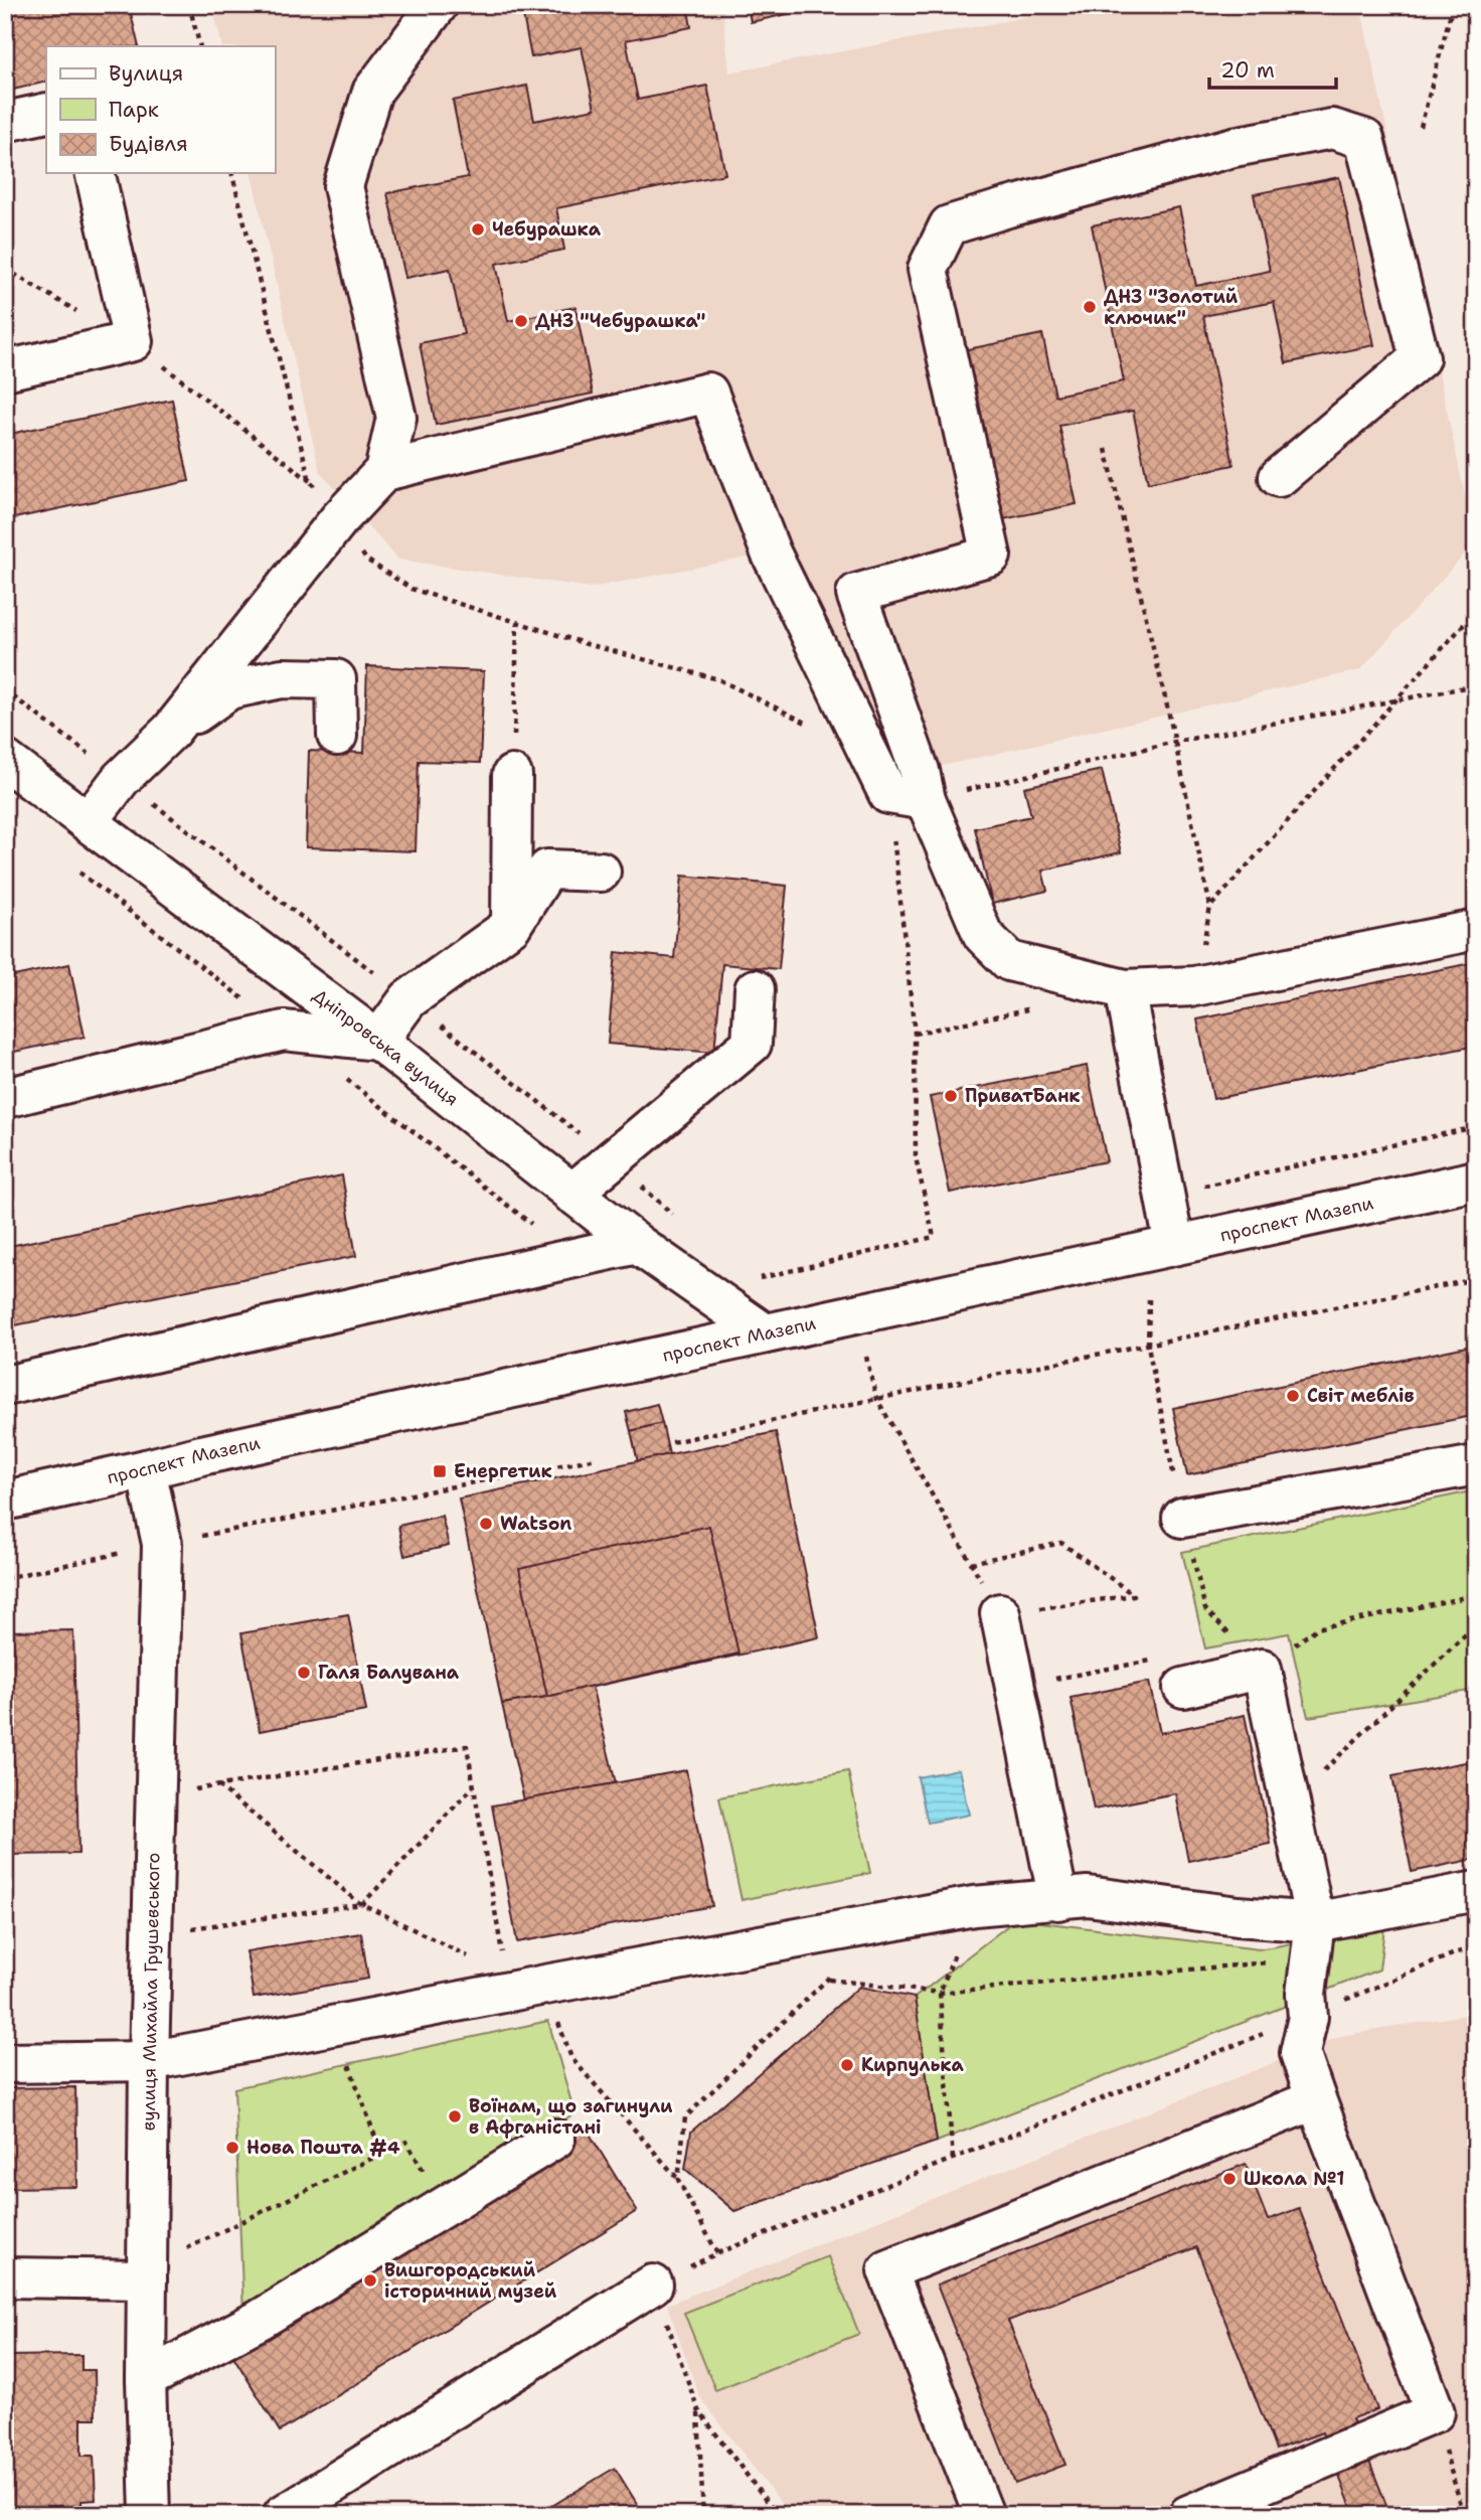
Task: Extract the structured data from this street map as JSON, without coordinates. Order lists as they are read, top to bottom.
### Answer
{
  "streets": {
    "street": ["Дніпровська вулиця", "проспект Мазепи", "вулиця Михайла Грушевського"]
  },
  "crossings": [
    ["Дніпровська вулиця", "проспект Мазепи"],
    ["проспект Мазепи", "вулиця Михайла Грушевського"]
  ],
  "places": {
    "other": [
      "Чебурашка",
      "ДНЗ \"Золотий ключик\"",
      "ДНЗ \"Чебурашка\"",
      "ПриватБанк",
      "Світ меблів",
      "Watson",
      "Галя Балувана",
      "Кирпулька",
      "Воїнам, що загинули в Афганістані",
      "Нова Пошта #4",
      "Школа №1",
      "Вишгородський історичний музей"
    ],
    "transit": ["Енергетик"]
  },
  "legend": ["Вулиця", "Парк", "Будівля"],
  "scale_bar": "20 m"
}
